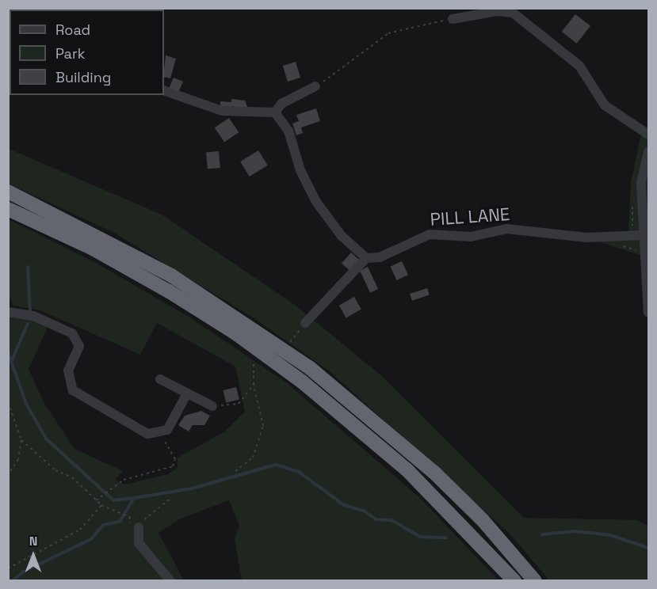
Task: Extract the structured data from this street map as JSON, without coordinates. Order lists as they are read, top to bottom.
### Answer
{
  "streets": {
    "street": ["PILL LANE"]
  },
  "legend": ["Road", "Park", "Building"],
  "north": "top"
}
